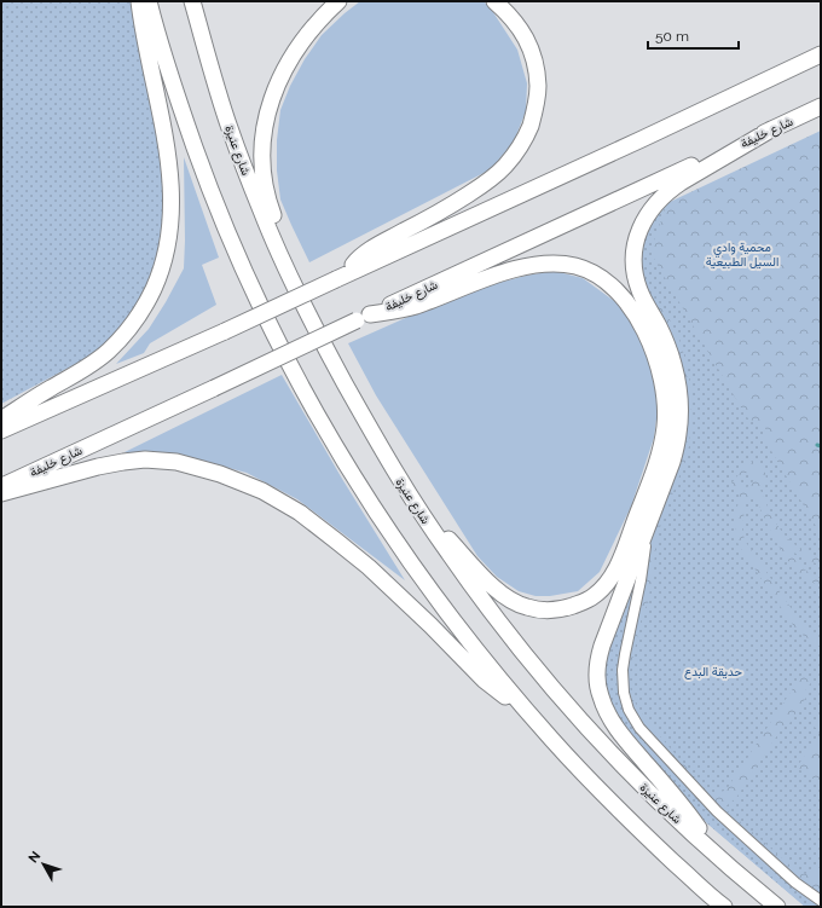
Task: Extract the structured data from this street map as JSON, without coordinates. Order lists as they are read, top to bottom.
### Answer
{
  "streets": {
    "main road": ["شارع خليفة", "شارع عنيزة"]
  },
  "parks": ["محمية وادي السيل الطبيعية", "حديقة البدع"],
  "scale_bar": "50 m",
  "north": "top left"
}
